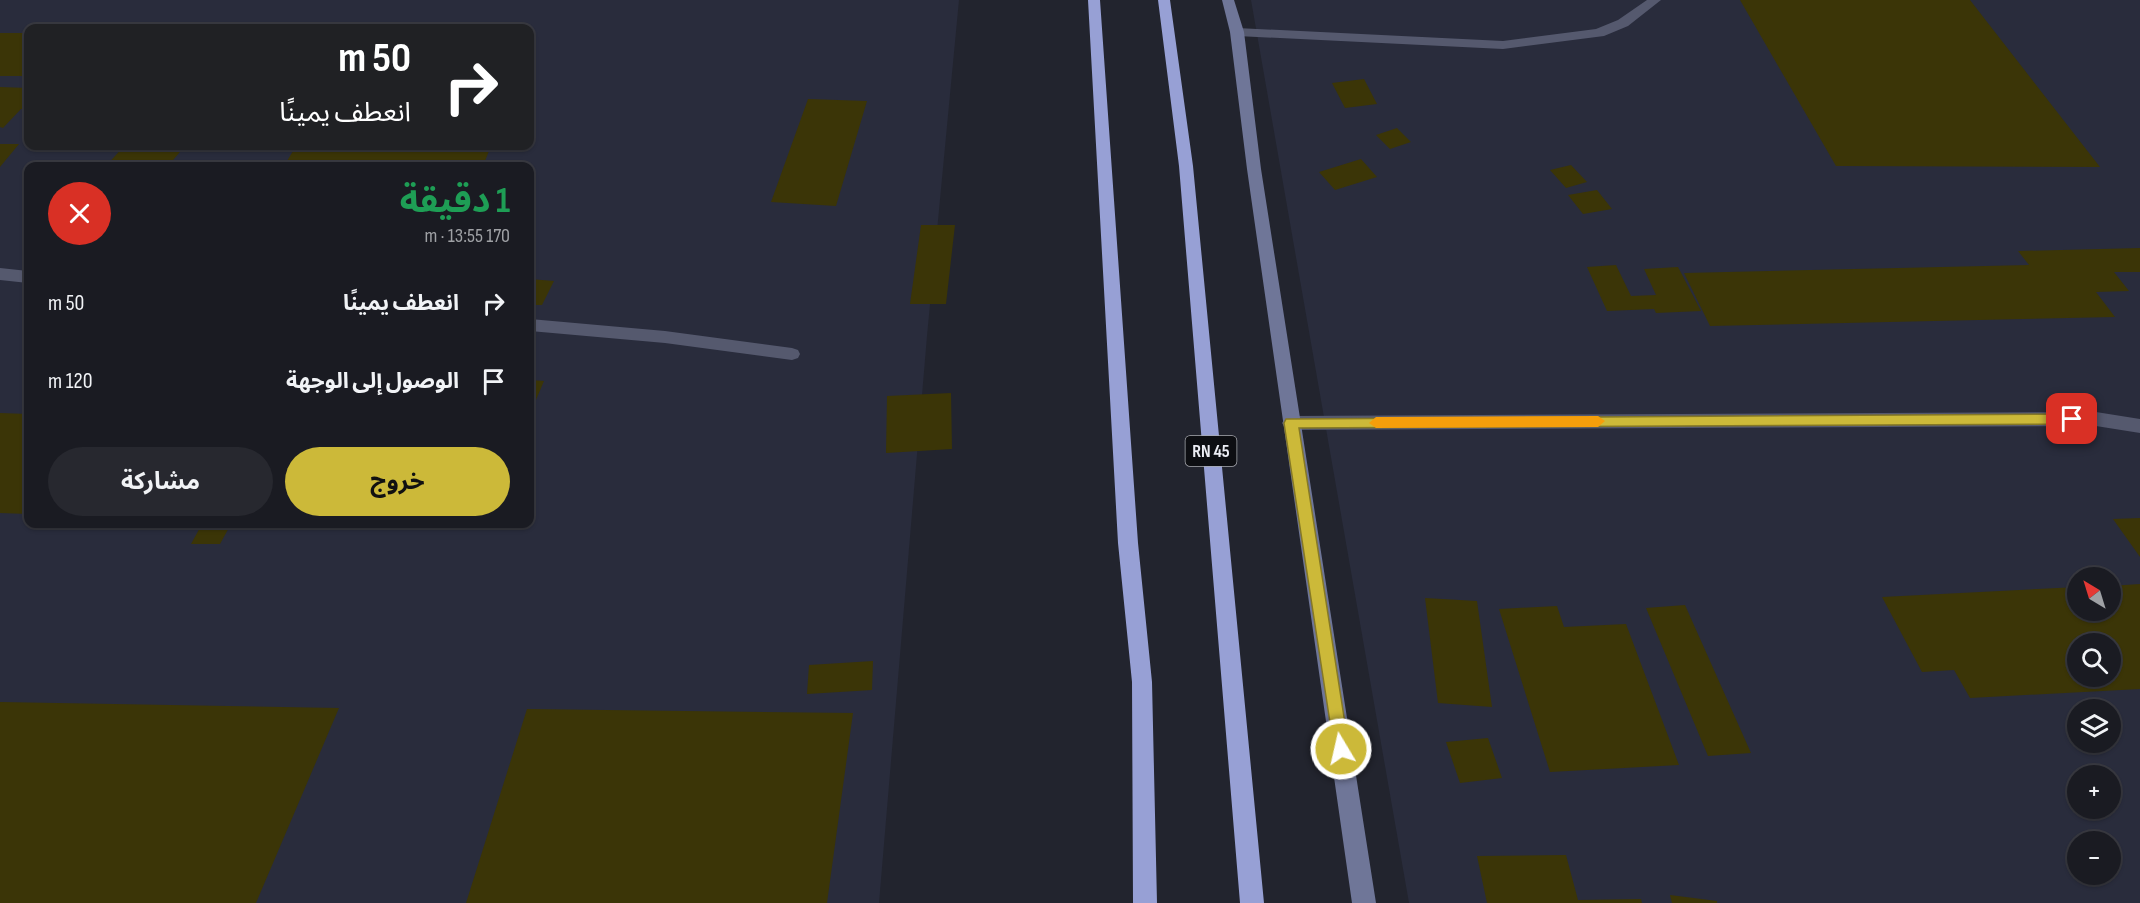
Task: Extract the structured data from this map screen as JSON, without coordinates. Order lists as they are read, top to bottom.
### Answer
{
  "streets": {
    "highway": ["RN 45"]
  },
  "north": "top left",
  "page": {
    "turn": ["50 m", "انعطف يمينًا"],
    "heading": ["1 دقيقة", "170 m · 13:55"],
    "list": [
      {
        "name": "انعطف يمينًا",
        "value": "50 m"
      },
      {
        "name": "الوصول إلى الوجهة",
        "value": "120 m"
      }
    ],
    "buttons": ["خروج", "مشاركة"],
    "map_buttons": ["+", "−"]
  }
}
